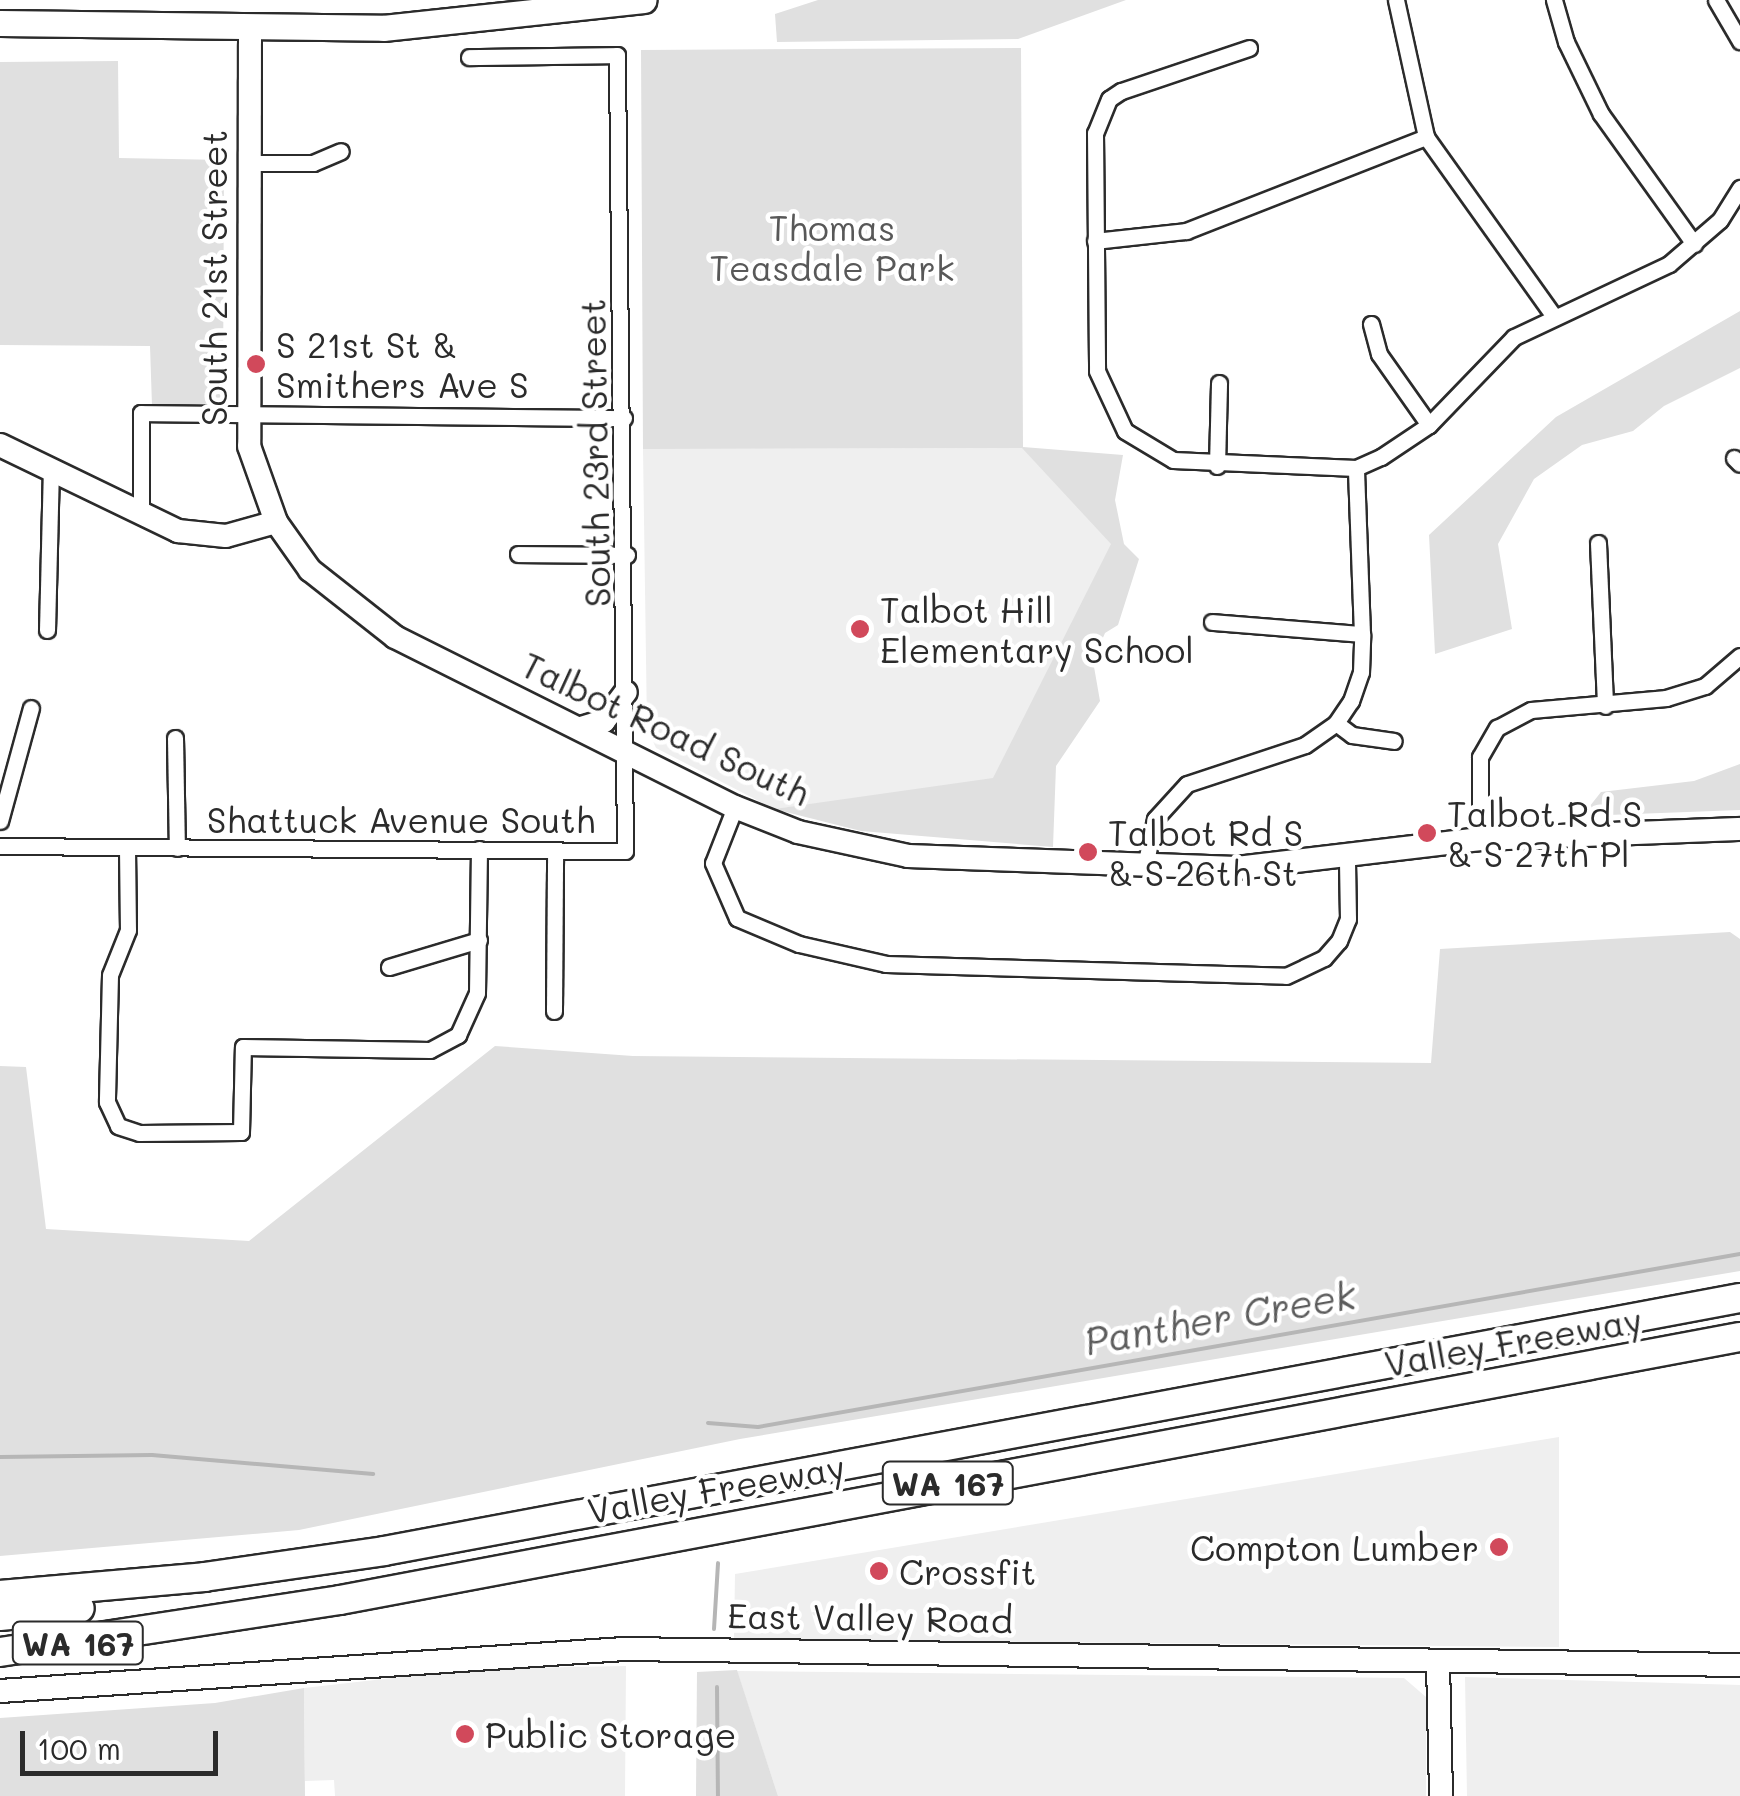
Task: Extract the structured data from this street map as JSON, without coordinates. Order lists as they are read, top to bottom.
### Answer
{
  "streets": {
    "highway": ["Valley Freeway", "WA 167"],
    "street": [
      "South 21st Street",
      "South 23rd Street",
      "Talbot Road South",
      "Shattuck Avenue South",
      "East Valley Road"
    ]
  },
  "crossings": [
    ["South 21st Street", "Talbot Road South"],
    ["South 23rd Street", "Talbot Road South"],
    ["South 23rd Street", "Shattuck Avenue South"]
  ],
  "water": ["Panther Creek"],
  "parks": ["Thomas Teasdale Park"],
  "places": [
    "S 21st St & Smithers Ave S",
    "Talbot Hill Elementary School",
    "Talbot Rd S & S 27th Pl",
    "Talbot Rd S & S 26th St",
    "Compton Lumber",
    "Crossfit",
    "Public Storage"
  ],
  "scale_bar": "100 m"
}
